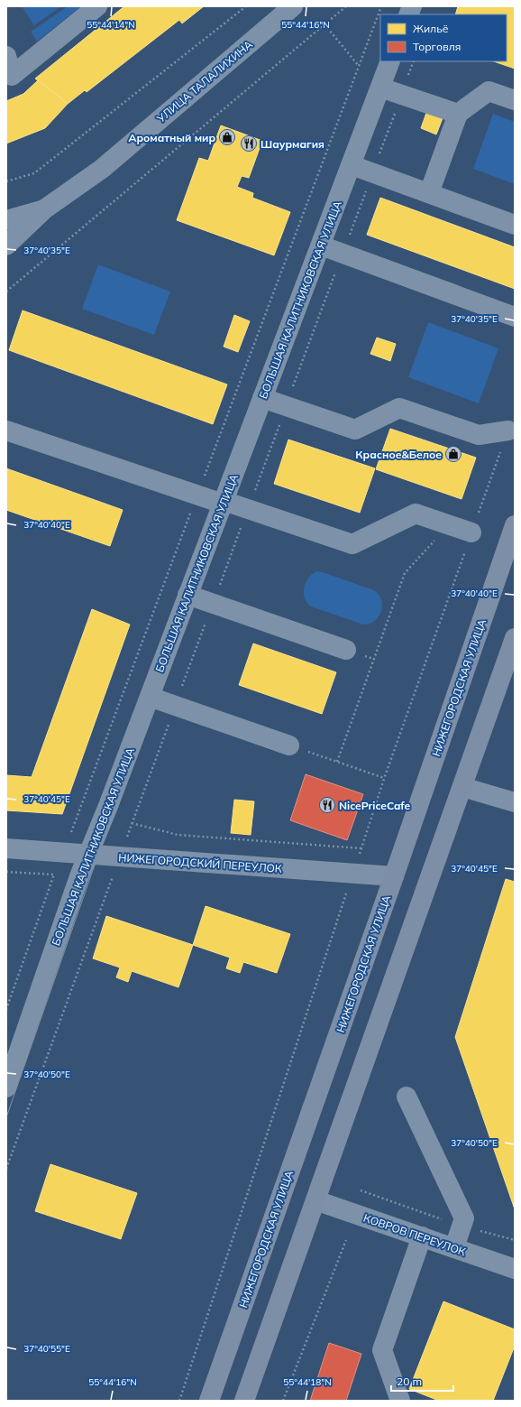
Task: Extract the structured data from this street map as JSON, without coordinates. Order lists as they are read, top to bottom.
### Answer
{
  "streets": {
    "main road": ["НИЖЕГОРОДСКАЯ УЛИЦА"],
    "street": [
      "УЛИЦА ТАЛАЛИХИНА",
      "БОЛЬШАЯ КАЛИТНИКОВСКАЯ УЛИЦА",
      "НИЖЕГОРОДСКИЙ ПЕРЕУЛОК",
      "КОВРОВ ПЕРЕУЛОК"
    ]
  },
  "crossings": [
    ["БОЛЬШАЯ КАЛИТНИКОВСКАЯ УЛИЦА", "НИЖЕГОРОДСКИЙ ПЕРЕУЛОК"],
    ["НИЖЕГОРОДСКАЯ УЛИЦА", "НИЖЕГОРОДСКИЙ ПЕРЕУЛОК"]
  ],
  "places": {
    "shop": ["Ароматный мир", "Красное&Белое"],
    "restaurant": ["Шаурмагия", "NicePriceCafe"]
  },
  "legend": ["Жильё", "Торговля"],
  "scale_bar": "20 m",
  "coordinates": [
    "55°44'14\"N",
    "55°44'16\"N",
    "37°40'35\"E",
    "37°40'40\"E",
    "37°40'45\"E",
    "37°40'50\"E",
    "37°40'55\"E",
    "55°44'18\"N"
  ]
}
